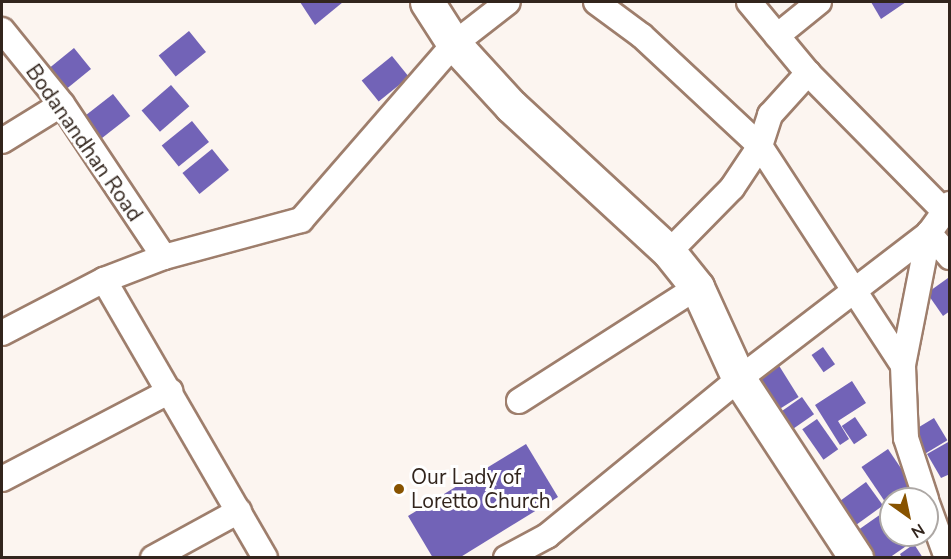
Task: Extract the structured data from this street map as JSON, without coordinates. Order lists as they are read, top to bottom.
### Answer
{
  "streets": {
    "street": ["Bodanandhan Road"]
  },
  "places": ["Our Lady of Loretto Church"],
  "north": "bottom right"
}
